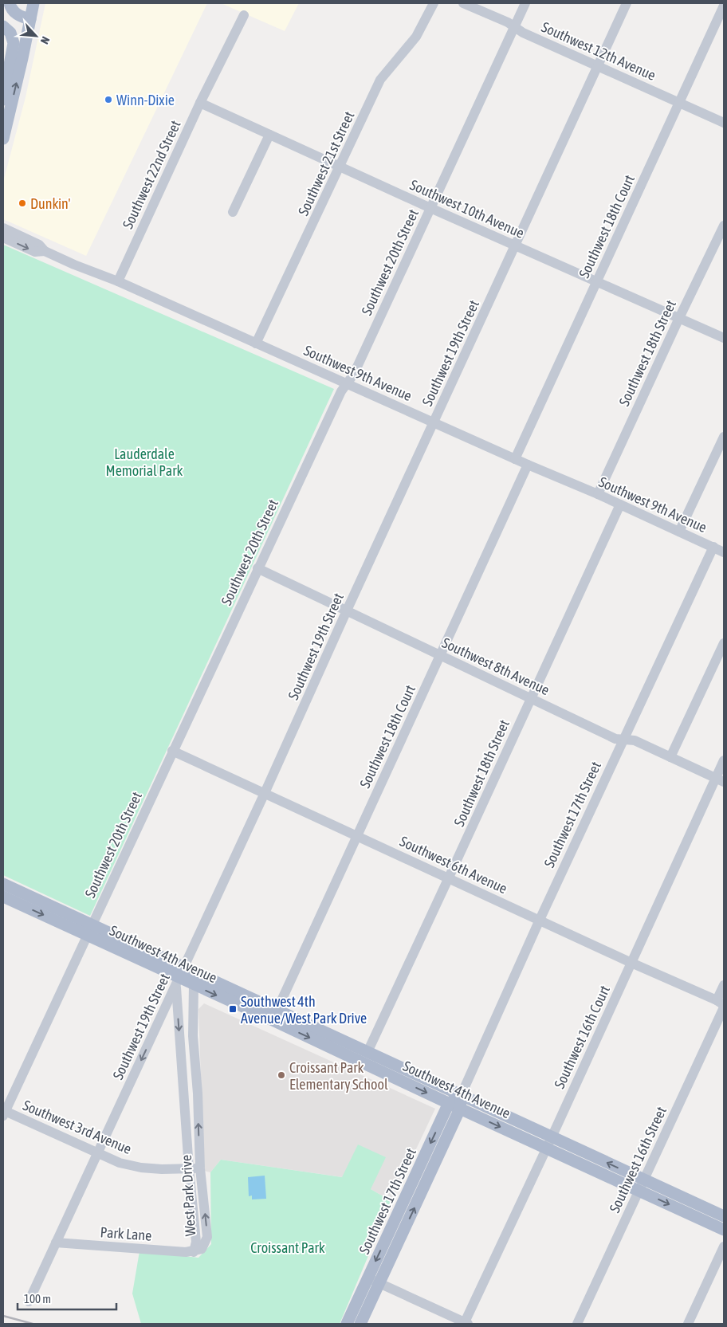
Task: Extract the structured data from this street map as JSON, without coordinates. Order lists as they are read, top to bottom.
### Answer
{
  "streets": {
    "main road": ["Southwest 17th Street", "Southwest 4th Avenue"],
    "street": [
      "Southwest 12th Avenue",
      "Southwest 21st Street",
      "Southwest 22nd Street",
      "Southwest 10th Avenue",
      "Southwest 18th Court",
      "Southwest 20th Street",
      "Southwest 19th Street",
      "Southwest 18th Street",
      "Southwest 9th Avenue",
      "Southwest 8th Avenue",
      "Southwest 6th Avenue",
      "Southwest 16th Court",
      "Southwest 3rd Avenue",
      "Southwest 16th Street",
      "West Park Drive",
      "Park Lane"
    ]
  },
  "crossings": [
    ["Southwest 12th Avenue", "Southwest 18th Court"],
    ["Southwest 12th Avenue", "Southwest 20th Street"],
    ["Southwest 12th Avenue", "Southwest 19th Street"],
    ["Southwest 21st Street", "Southwest 10th Avenue"],
    ["Southwest 21st Street", "Southwest 9th Avenue"],
    ["Southwest 22nd Street", "Southwest 10th Avenue"],
    ["Southwest 22nd Street", "Southwest 9th Avenue"],
    ["Southwest 10th Avenue", "Southwest 18th Court"],
    ["Southwest 10th Avenue", "Southwest 20th Street"],
    ["Southwest 10th Avenue", "Southwest 19th Street"],
    ["Southwest 10th Avenue", "Southwest 18th Street"],
    ["Southwest 18th Court", "Southwest 9th Avenue"],
    ["Southwest 18th Court", "Southwest 8th Avenue"],
    ["Southwest 18th Court", "Southwest 6th Avenue"],
    ["Southwest 18th Court", "Southwest 4th Avenue"],
    ["Southwest 20th Street", "Southwest 9th Avenue"],
    ["Southwest 20th Street", "Southwest 8th Avenue"],
    ["Southwest 20th Street", "Southwest 6th Avenue"],
    ["Southwest 20th Street", "Southwest 4th Avenue"],
    ["Southwest 20th Street", "Southwest 3rd Avenue"],
    ["Southwest 19th Street", "Southwest 9th Avenue"],
    ["Southwest 19th Street", "Southwest 8th Avenue"],
    ["Southwest 19th Street", "Southwest 6th Avenue"],
    ["Southwest 19th Street", "Southwest 4th Avenue"],
    ["Southwest 19th Street", "Southwest 3rd Avenue"],
    ["Southwest 19th Street", "West Park Drive"],
    ["Southwest 19th Street", "Park Lane"],
    ["Southwest 18th Street", "Southwest 9th Avenue"],
    ["Southwest 18th Street", "Southwest 8th Avenue"],
    ["Southwest 18th Street", "Southwest 6th Avenue"],
    ["Southwest 18th Street", "Southwest 4th Avenue"],
    ["Southwest 9th Avenue", "Southwest 17th Street"],
    ["Southwest 8th Avenue", "Southwest 17th Street"],
    ["Southwest 8th Avenue", "Southwest 16th Court"],
    ["Southwest 17th Street", "Southwest 6th Avenue"],
    ["Southwest 17th Street", "Southwest 4th Avenue"],
    ["Southwest 6th Avenue", "Southwest 16th Court"],
    ["Southwest 6th Avenue", "Southwest 16th Street"],
    ["Southwest 4th Avenue", "Southwest 16th Court"],
    ["Southwest 4th Avenue", "Southwest 16th Street"],
    ["Southwest 4th Avenue", "West Park Drive"],
    ["Southwest 3rd Avenue", "West Park Drive"],
    ["West Park Drive", "Park Lane"]
  ],
  "parks": ["Lauderdale Memorial Park", "Croissant Park"],
  "places": {
    "other": ["Winn-Dixie", "Dunkin'", "Croissant Park Elementary School"],
    "transit": ["Southwest 4th Avenue/West Park Drive"]
  },
  "scale_bar": "100 m",
  "north": "bottom right"
}
